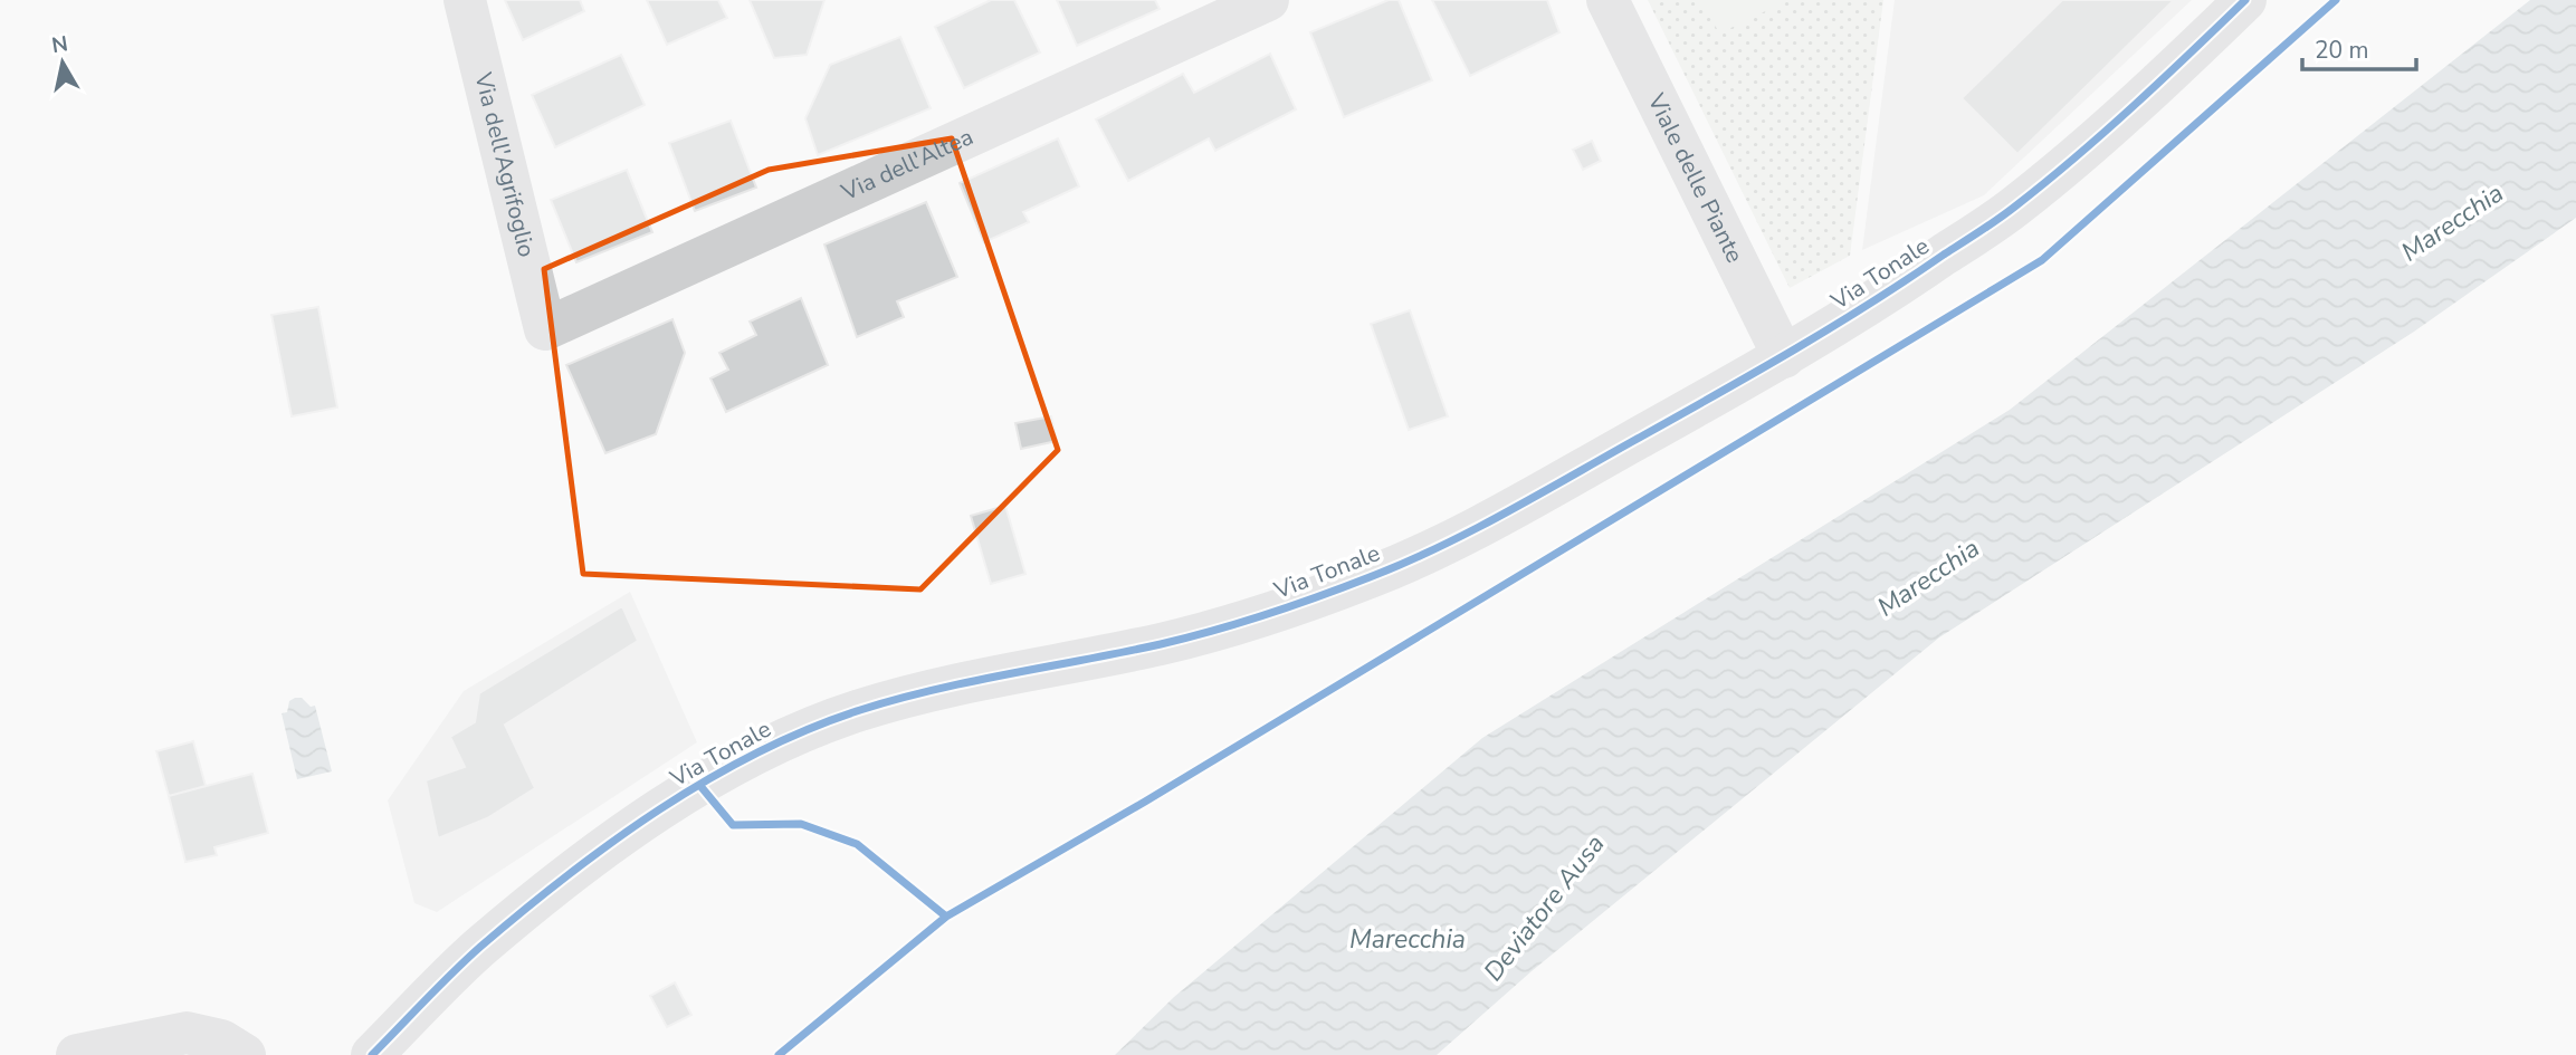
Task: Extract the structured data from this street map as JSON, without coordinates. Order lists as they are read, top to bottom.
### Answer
{
  "streets": {
    "street": [
      "Via dell'Agrifoglio",
      "Via dell'Altea",
      "Viale delle Piante",
      "Via Tonale"
    ]
  },
  "crossings": [
    ["Via dell'Agrifoglio", "Via dell'Altea"],
    ["Viale delle Piante", "Via Tonale"]
  ],
  "water": ["Marecchia", "Deviatore Ausa"],
  "scale_bar": "20 m",
  "north": "top"
}
